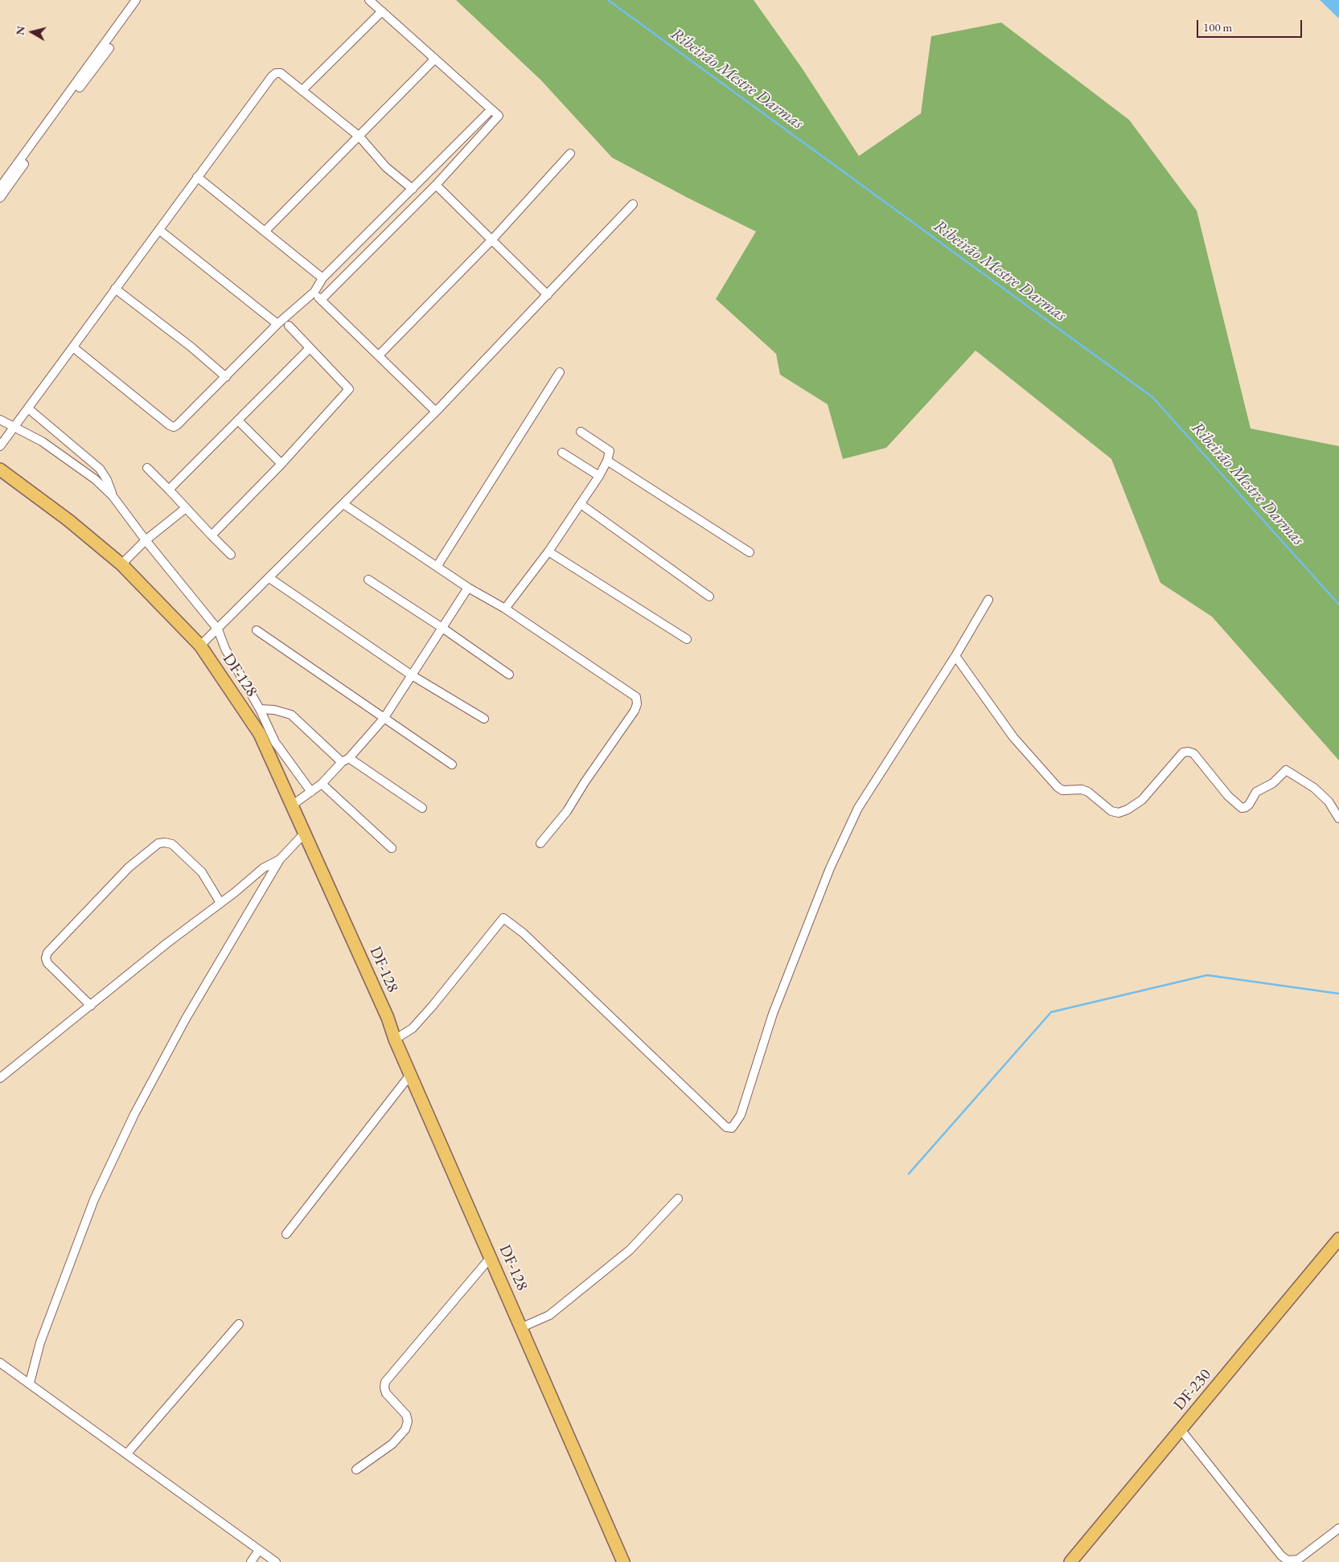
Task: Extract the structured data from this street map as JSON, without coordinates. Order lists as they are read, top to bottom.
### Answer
{
  "streets": {
    "main road": ["DF-128", "DF-230"]
  },
  "water": ["Ribeirão Mestre Darmas"],
  "scale_bar": "100 m",
  "north": "left"
}
